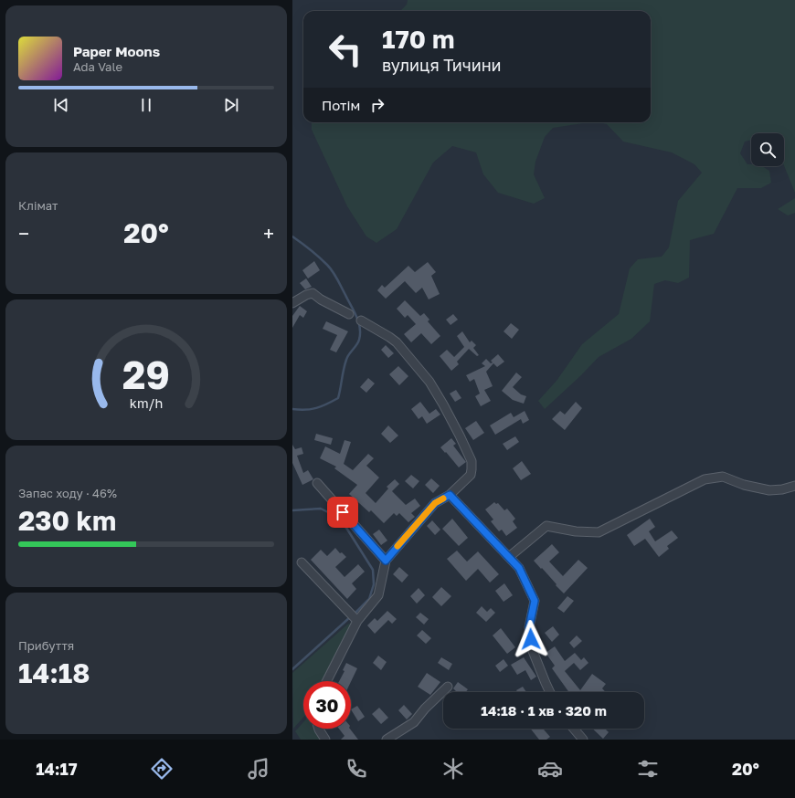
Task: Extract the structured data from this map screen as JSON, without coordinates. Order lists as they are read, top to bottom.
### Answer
{
  "page": {
    "turn": ["170 m", "вулиця Тичини"],
    "song": ["Paper Moons", "Ada Vale"],
    "then": "Потім",
    "tile": [
      "Клімат",
      ["Запас ходу · 46%", "230 km"],
      ["Прибуття", "14:18"]
    ],
    "heat": ["−", "20°", "+"],
    "limit": "30",
    "trip": "14:18 · 1 хв · 320 m",
    "tabs": ["14:17", "20°"],
    "gauge": ["29", "km/h"]
  }
}
